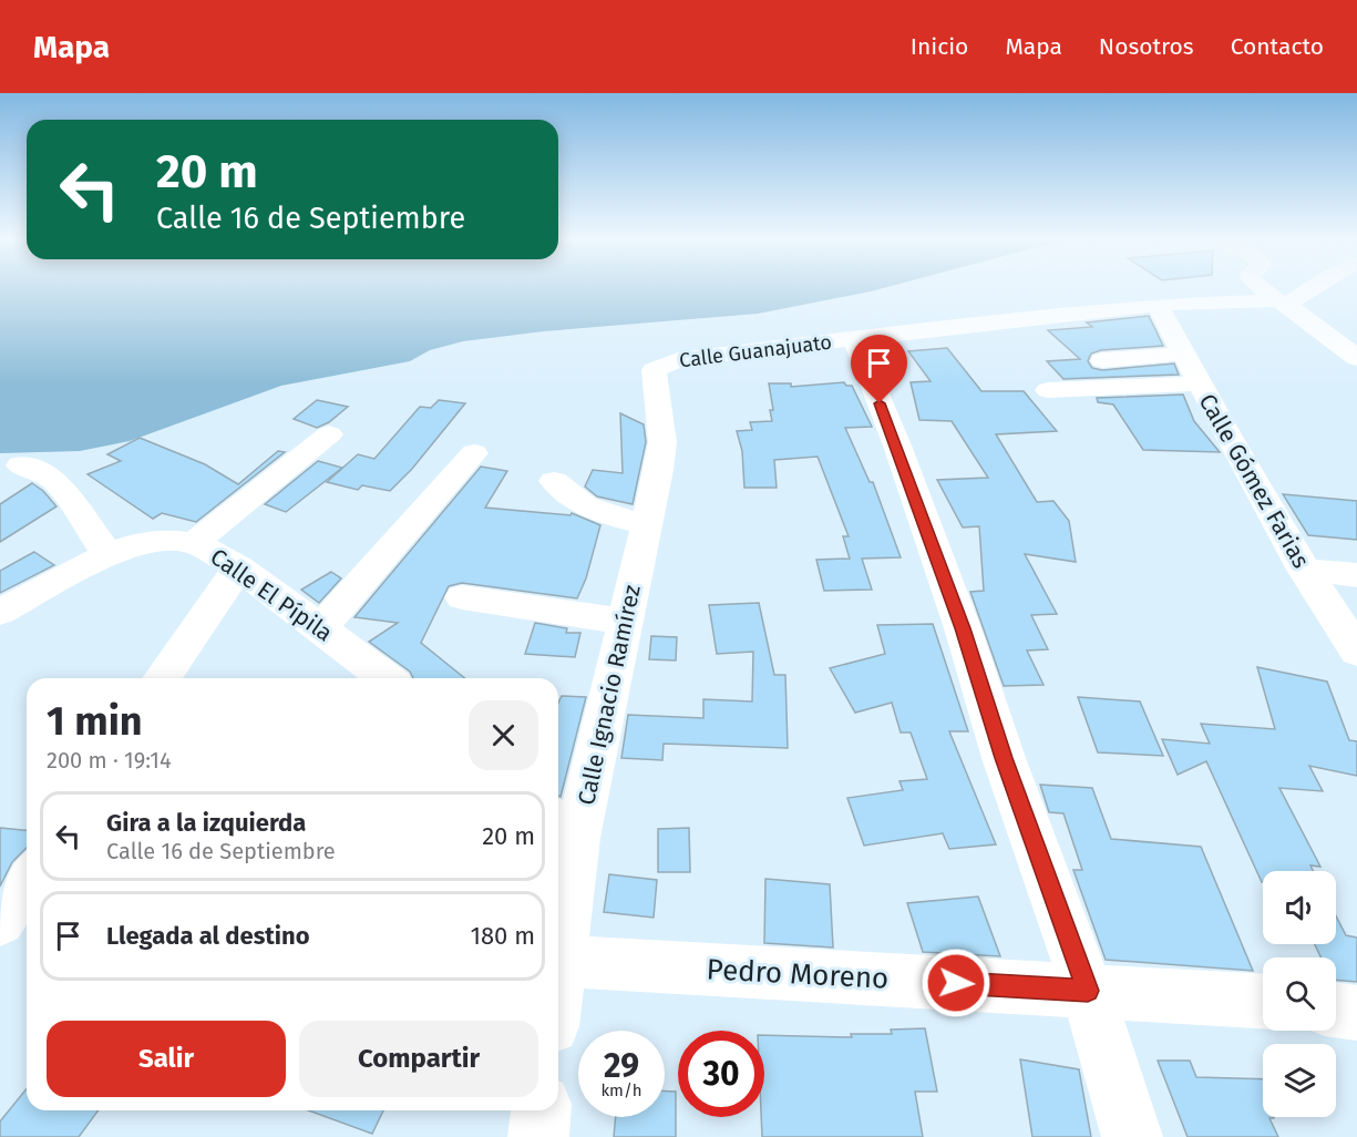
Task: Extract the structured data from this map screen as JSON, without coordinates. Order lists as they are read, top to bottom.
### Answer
{
  "streets": {
    "street": [
      "Calle Guanajuato",
      "Calle Gómez Farias",
      "Calle El Pípila",
      "Calle Ignacio Ramírez",
      "Pedro Moreno"
    ]
  },
  "crossings": [
    ["Calle Guanajuato", "Calle Gómez Farias"],
    ["Calle Guanajuato", "Calle Ignacio Ramírez"],
    ["Calle Ignacio Ramírez", "Pedro Moreno"]
  ],
  "page": {
    "header": "Mapa",
    "nav": [
      "Inicio",
      "Mapa",
      "Nosotros",
      "Contacto"
    ],
    "turn": ["20 m", "Calle 16 de Septiembre"],
    "heading": ["1 min", "200 m · 19:14"],
    "list": [
      {
        "name": "Gira a la izquierda",
        "note": "Calle 16 de Septiembre",
        "value": "20 m"
      },
      {
        "name": "Llegada al destino",
        "value": "180 m"
      }
    ],
    "buttons": ["Salir", "Compartir"],
    "speed": "29 km/h",
    "limit": "30"
  }
}
